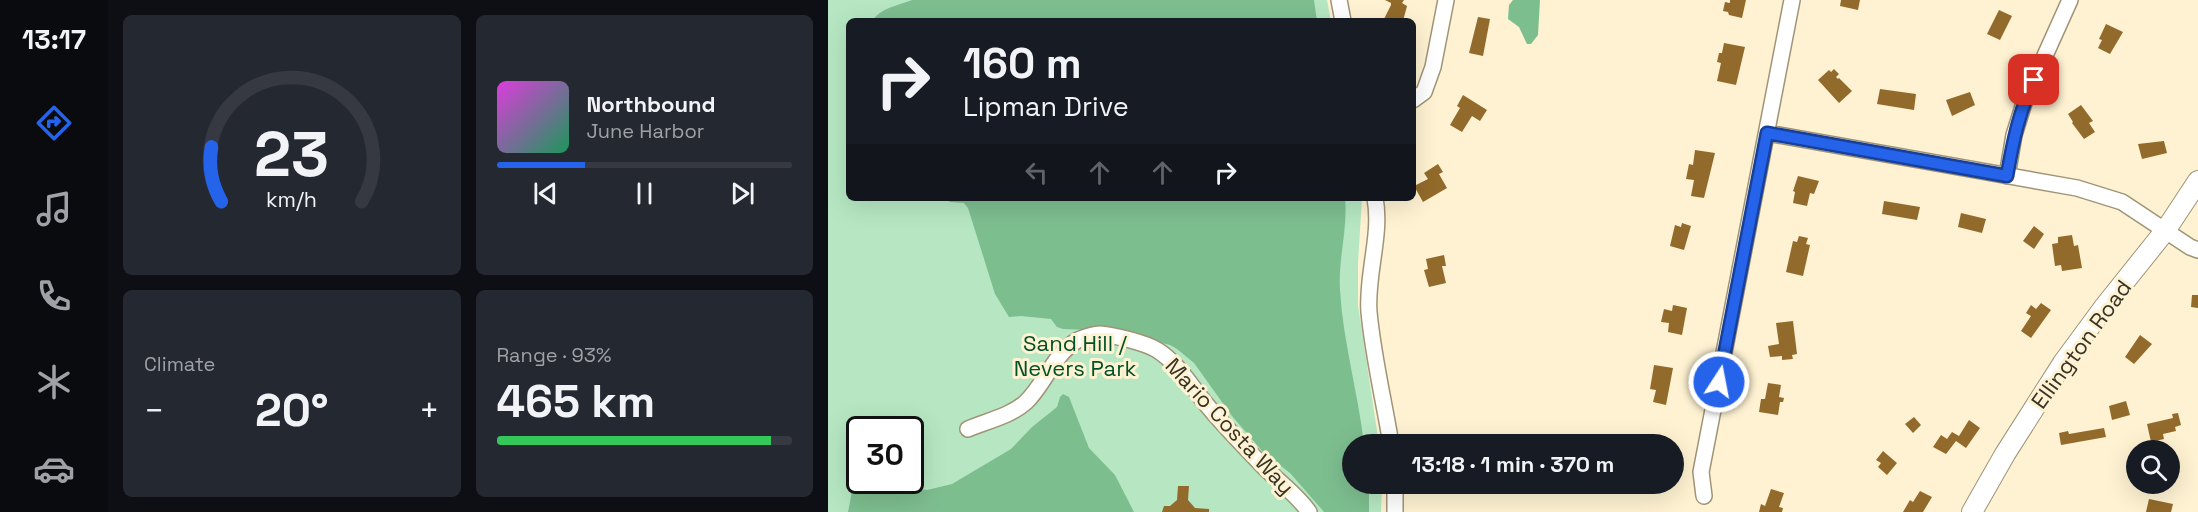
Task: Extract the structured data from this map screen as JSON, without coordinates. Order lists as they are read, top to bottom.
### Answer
{
  "streets": {
    "main road": ["Ellington Road"],
    "street": ["Mario Costa Way"]
  },
  "parks": ["Sand Hill / Nevers Park"],
  "page": {
    "tabs": "13:17",
    "turn": ["160 m", "Lipman Drive"],
    "song": ["Northbound", "June Harbor"],
    "tile": [
      "Climate",
      ["Range · 93%", "465 km"]
    ],
    "heat": ["−", "20°", "+"],
    "limit": "30",
    "trip": "13:18 · 1 min · 370 m",
    "gauge": ["23", "km/h"]
  }
}
